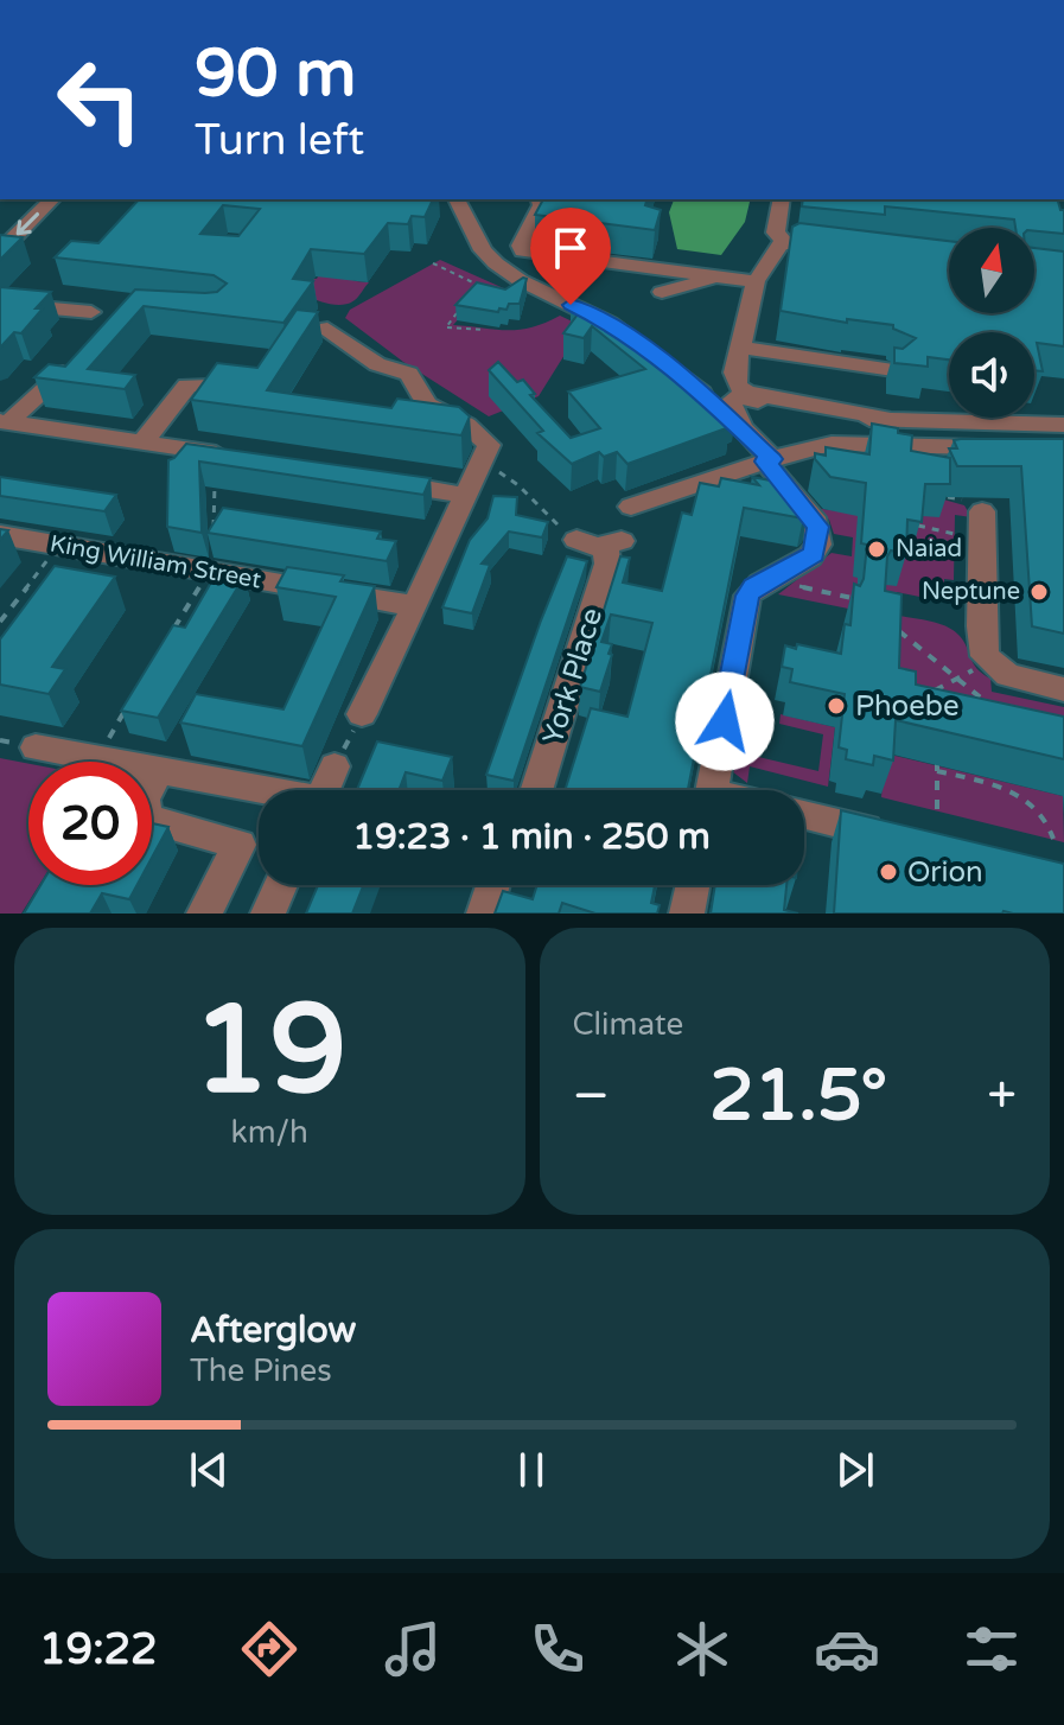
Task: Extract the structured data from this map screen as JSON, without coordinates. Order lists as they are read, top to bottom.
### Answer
{
  "streets": {
    "street": ["King William Street", "York Place"]
  },
  "places": [
    "Naiad",
    "Neptune",
    "Phoebe",
    "Orion"
  ],
  "north": "top",
  "page": {
    "turn": ["90 m", "Turn left"],
    "limit": "20",
    "trip": "19:23 · 1 min · 250 m",
    "tile": [
      ["19", "km/h"],
      "Climate"
    ],
    "heat": ["−", "21.5°", "+"],
    "song": ["Afterglow", "The Pines"],
    "tabs": "19:22"
  }
}
